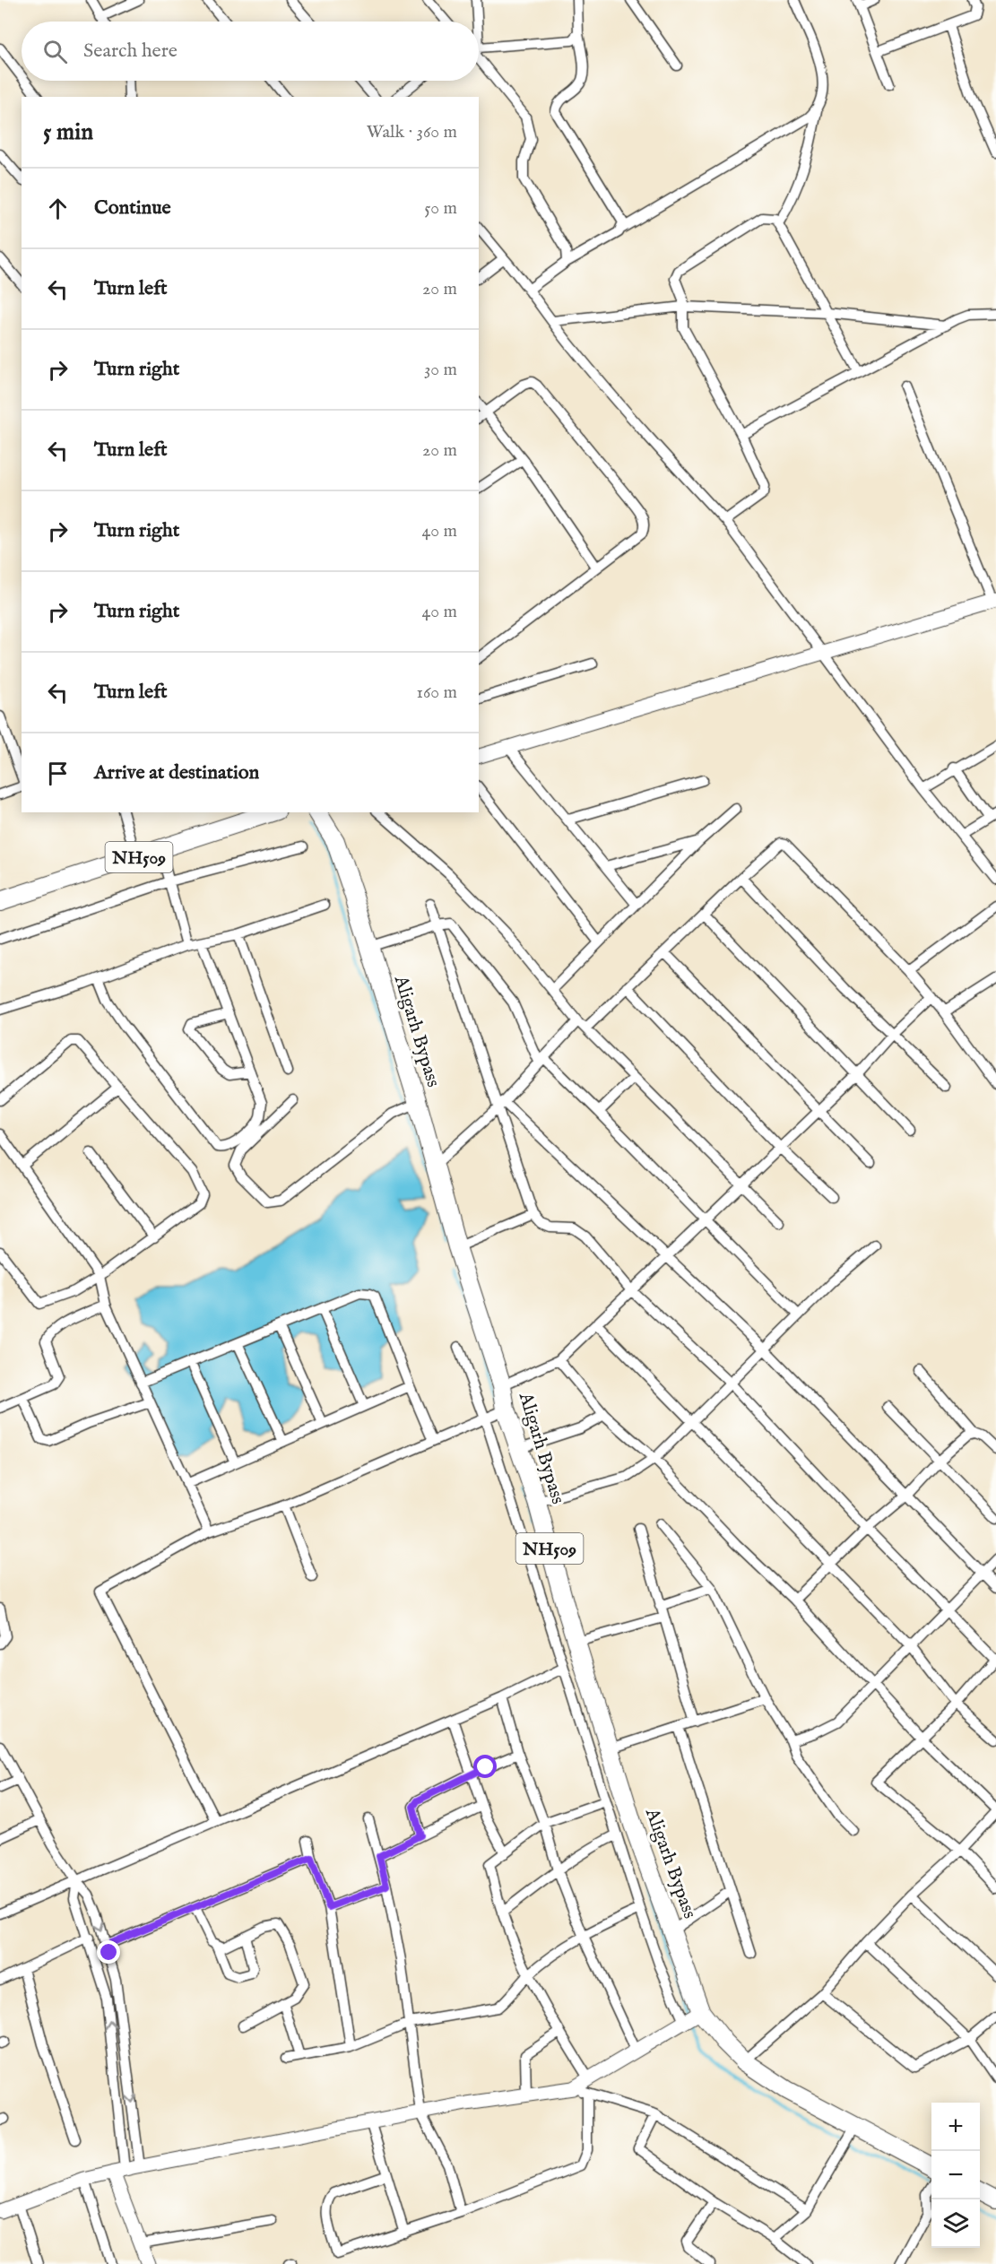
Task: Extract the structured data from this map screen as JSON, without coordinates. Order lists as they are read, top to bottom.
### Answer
{
  "streets": {
    "highway": ["NH509", "Aligarh Bypass"]
  },
  "page": {
    "search": "Search here",
    "heading": ["5 min", "Walk · 360 m"],
    "list": [
      ["Continue", "50 m"],
      ["Turn left", "20 m"],
      ["Turn right", "30 m"],
      ["Turn left", "20 m"],
      ["Turn right", "40 m"],
      ["Turn right", "40 m"],
      ["Turn left", "160 m"],
      "Arrive at destination"
    ],
    "map_buttons": ["+", "−"]
  }
}
